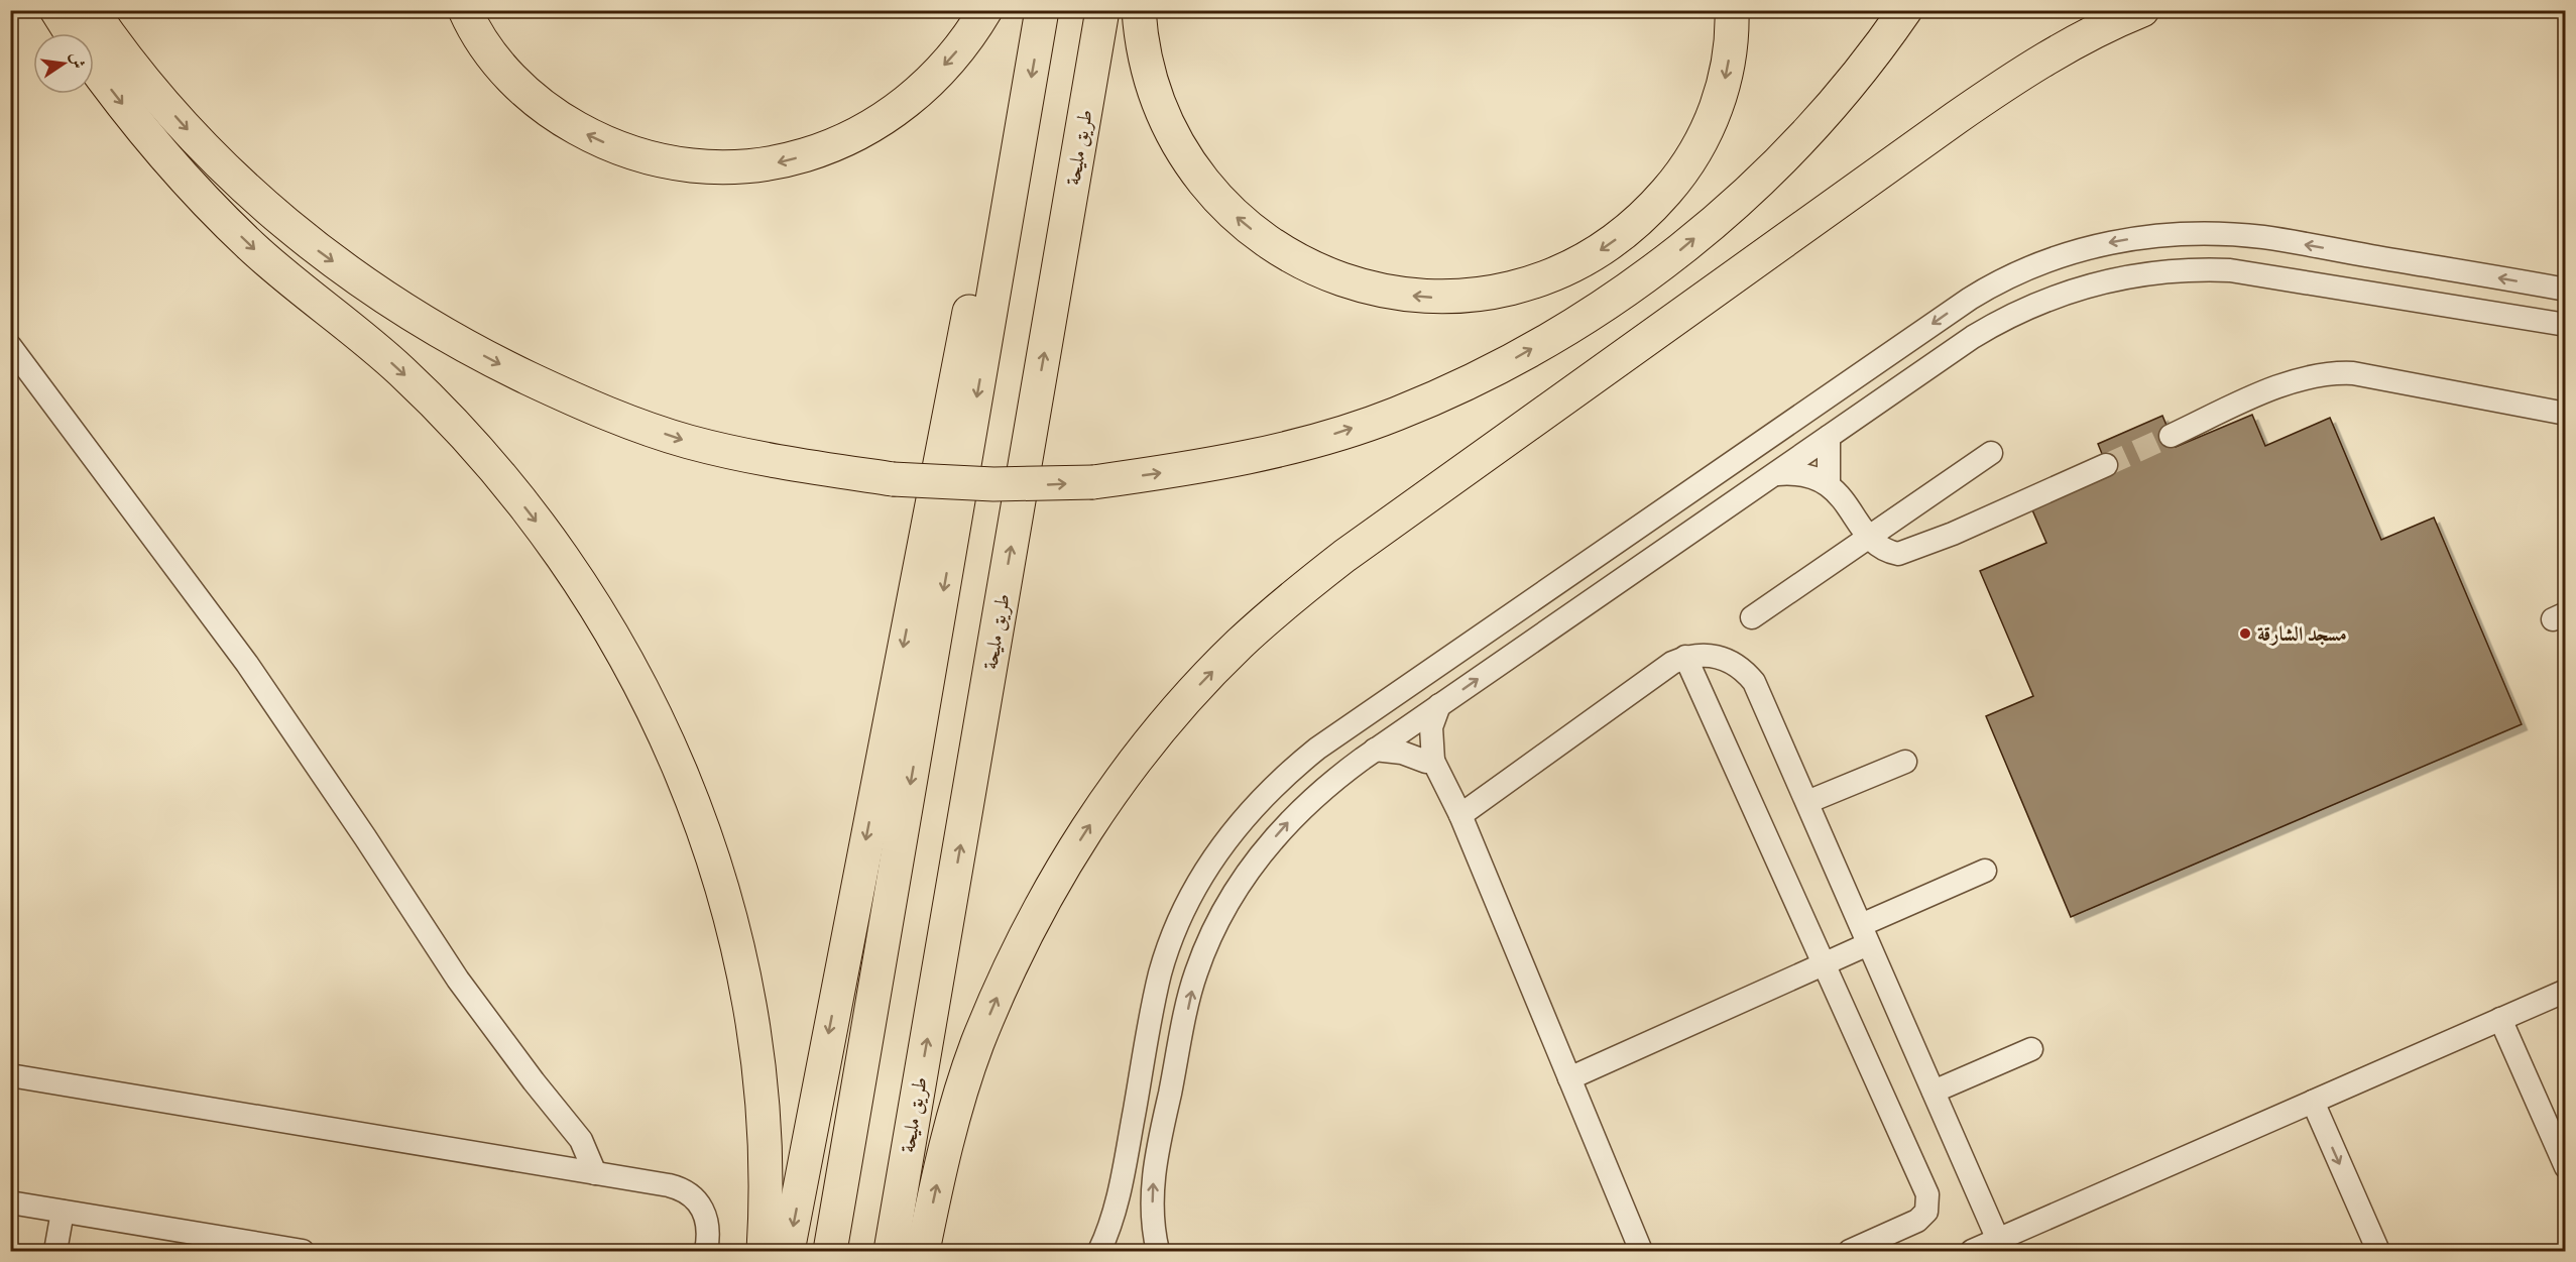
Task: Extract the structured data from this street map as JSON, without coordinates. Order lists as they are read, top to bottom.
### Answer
{
  "streets": {
    "highway": ["طريق مليحة"]
  },
  "places": ["مسجد الشارقة"],
  "north": "right"
}
